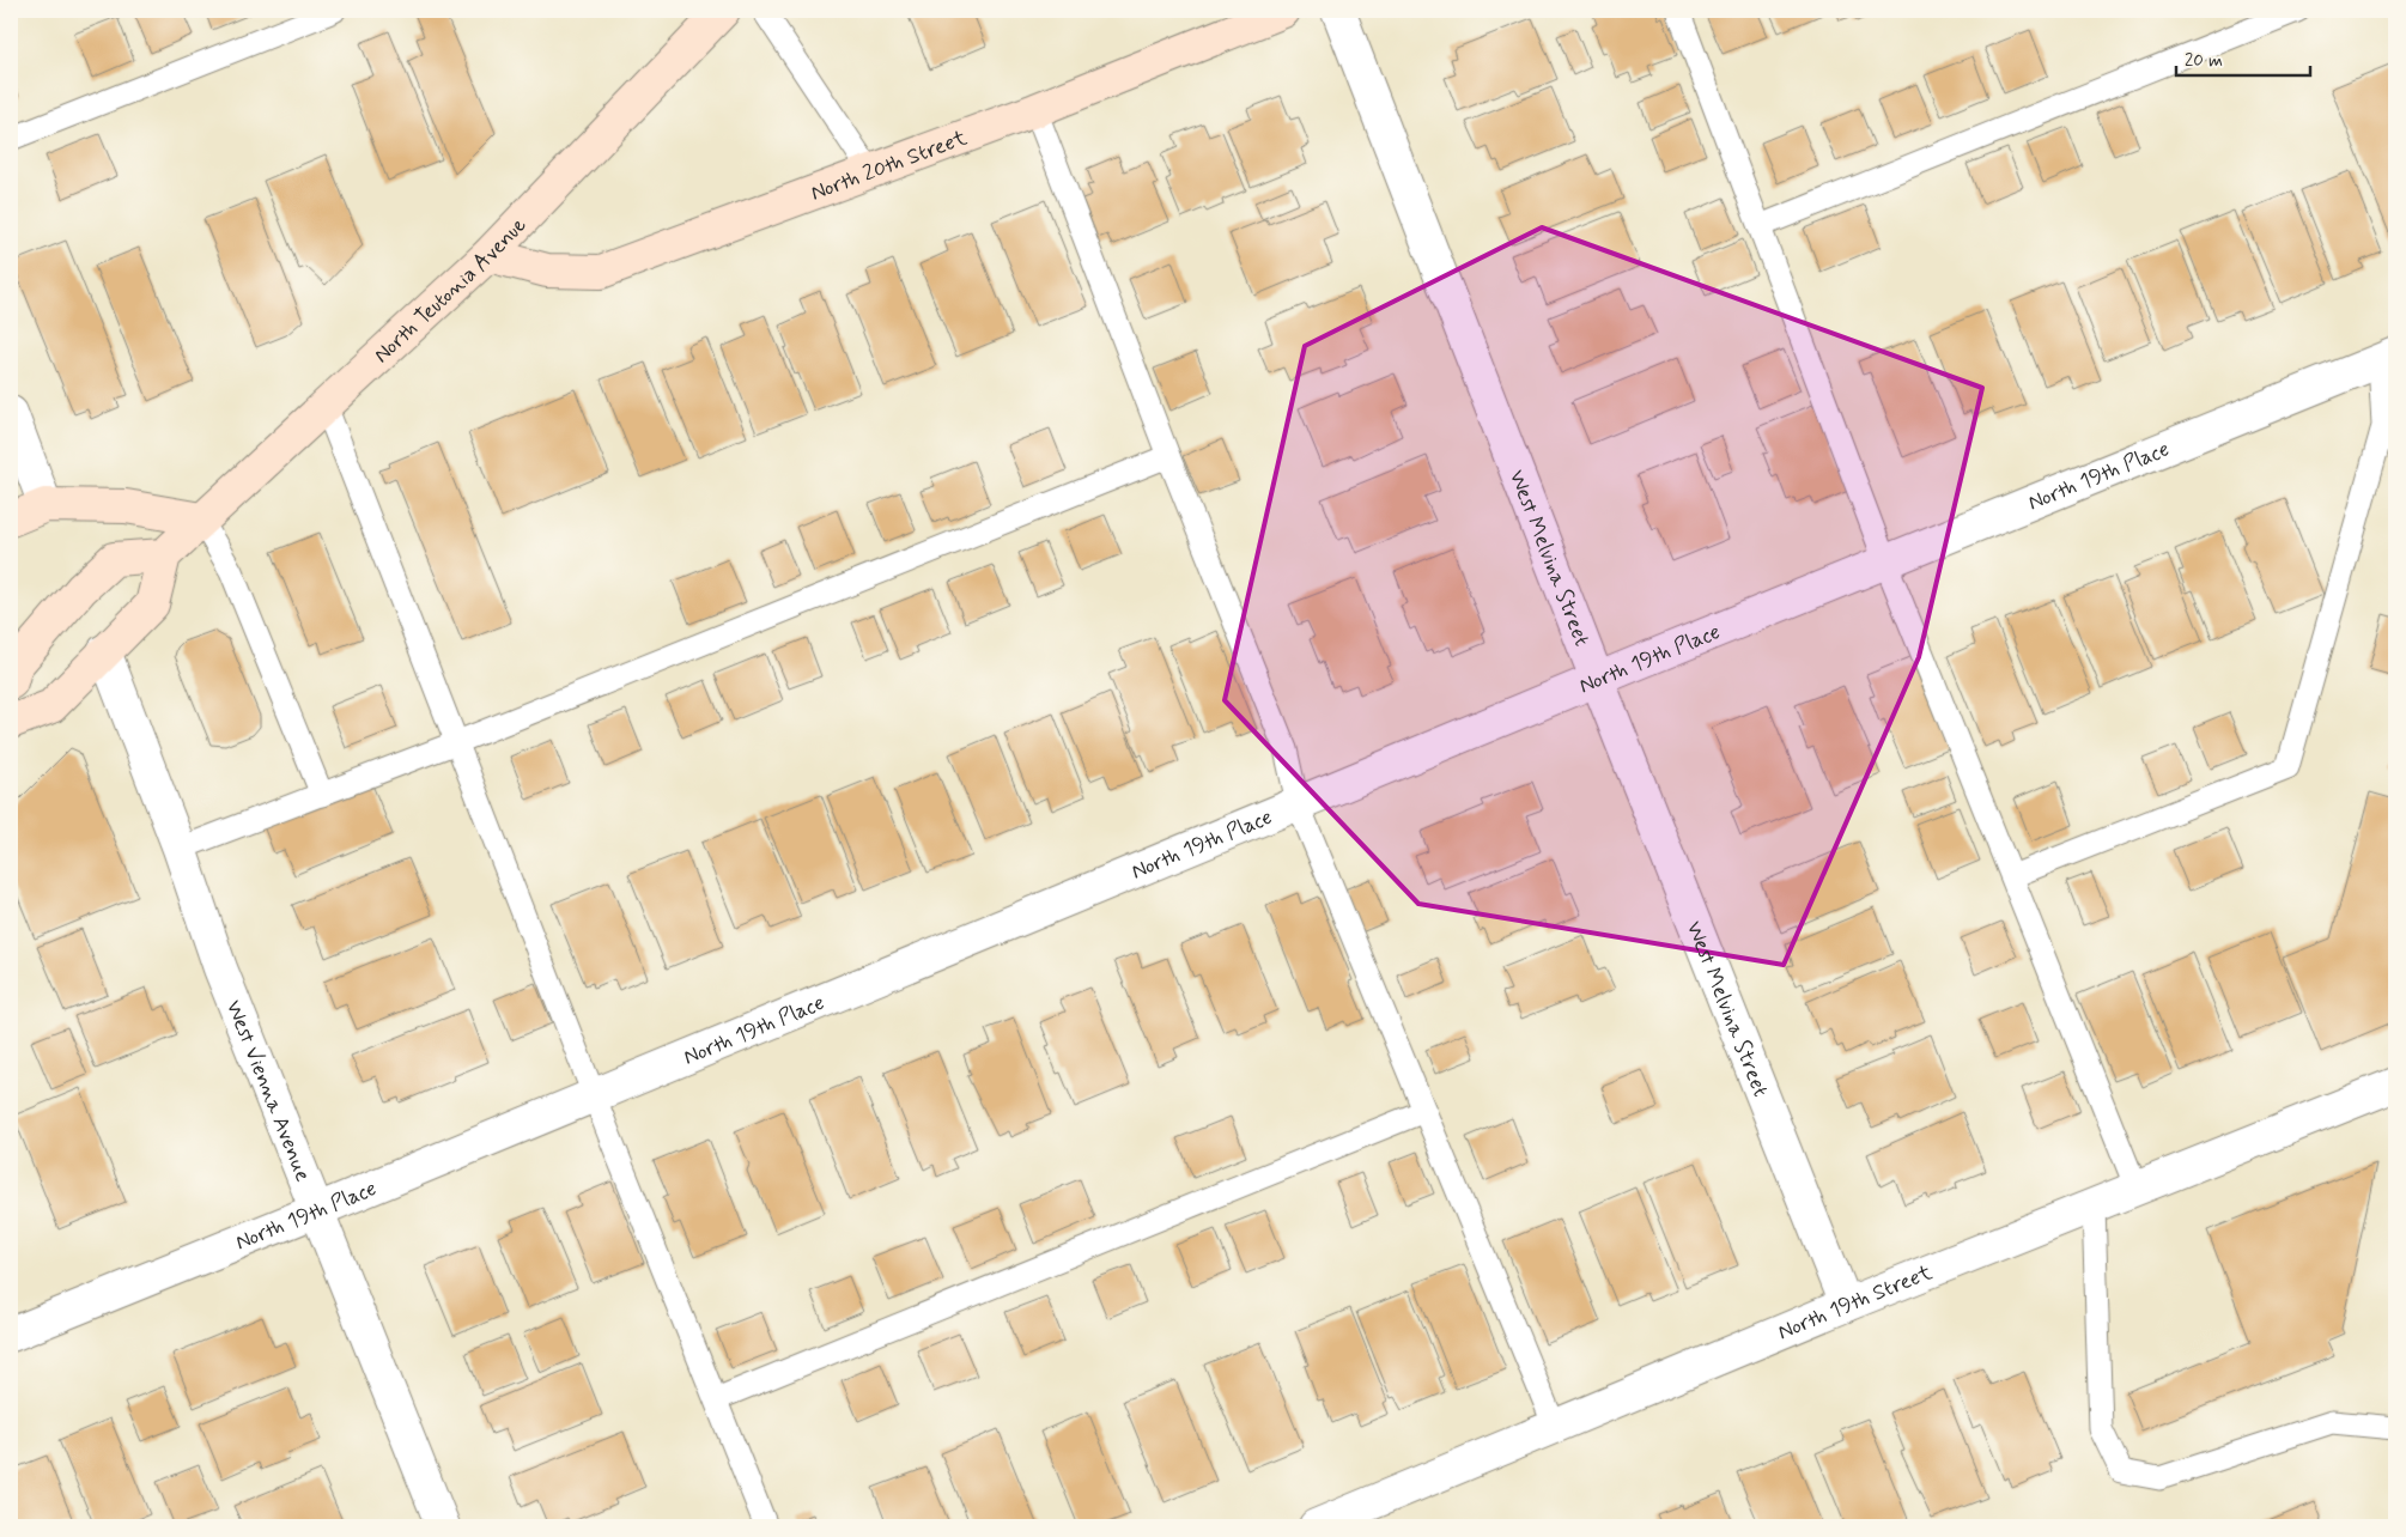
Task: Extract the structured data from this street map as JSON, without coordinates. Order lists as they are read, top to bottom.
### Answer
{
  "streets": {
    "main road": ["North 20th Street", "North Teutonia Avenue"],
    "street": [
      "North 19th Place",
      "West Melvina Street",
      "West Vienna Avenue",
      "North 19th Street"
    ]
  },
  "crossings": [
    ["North 20th Street", "North Teutonia Avenue"],
    ["North 19th Place", "West Melvina Street"],
    ["North 19th Place", "West Vienna Avenue"],
    ["West Melvina Street", "North 19th Street"]
  ],
  "scale_bar": "20 m"
}
